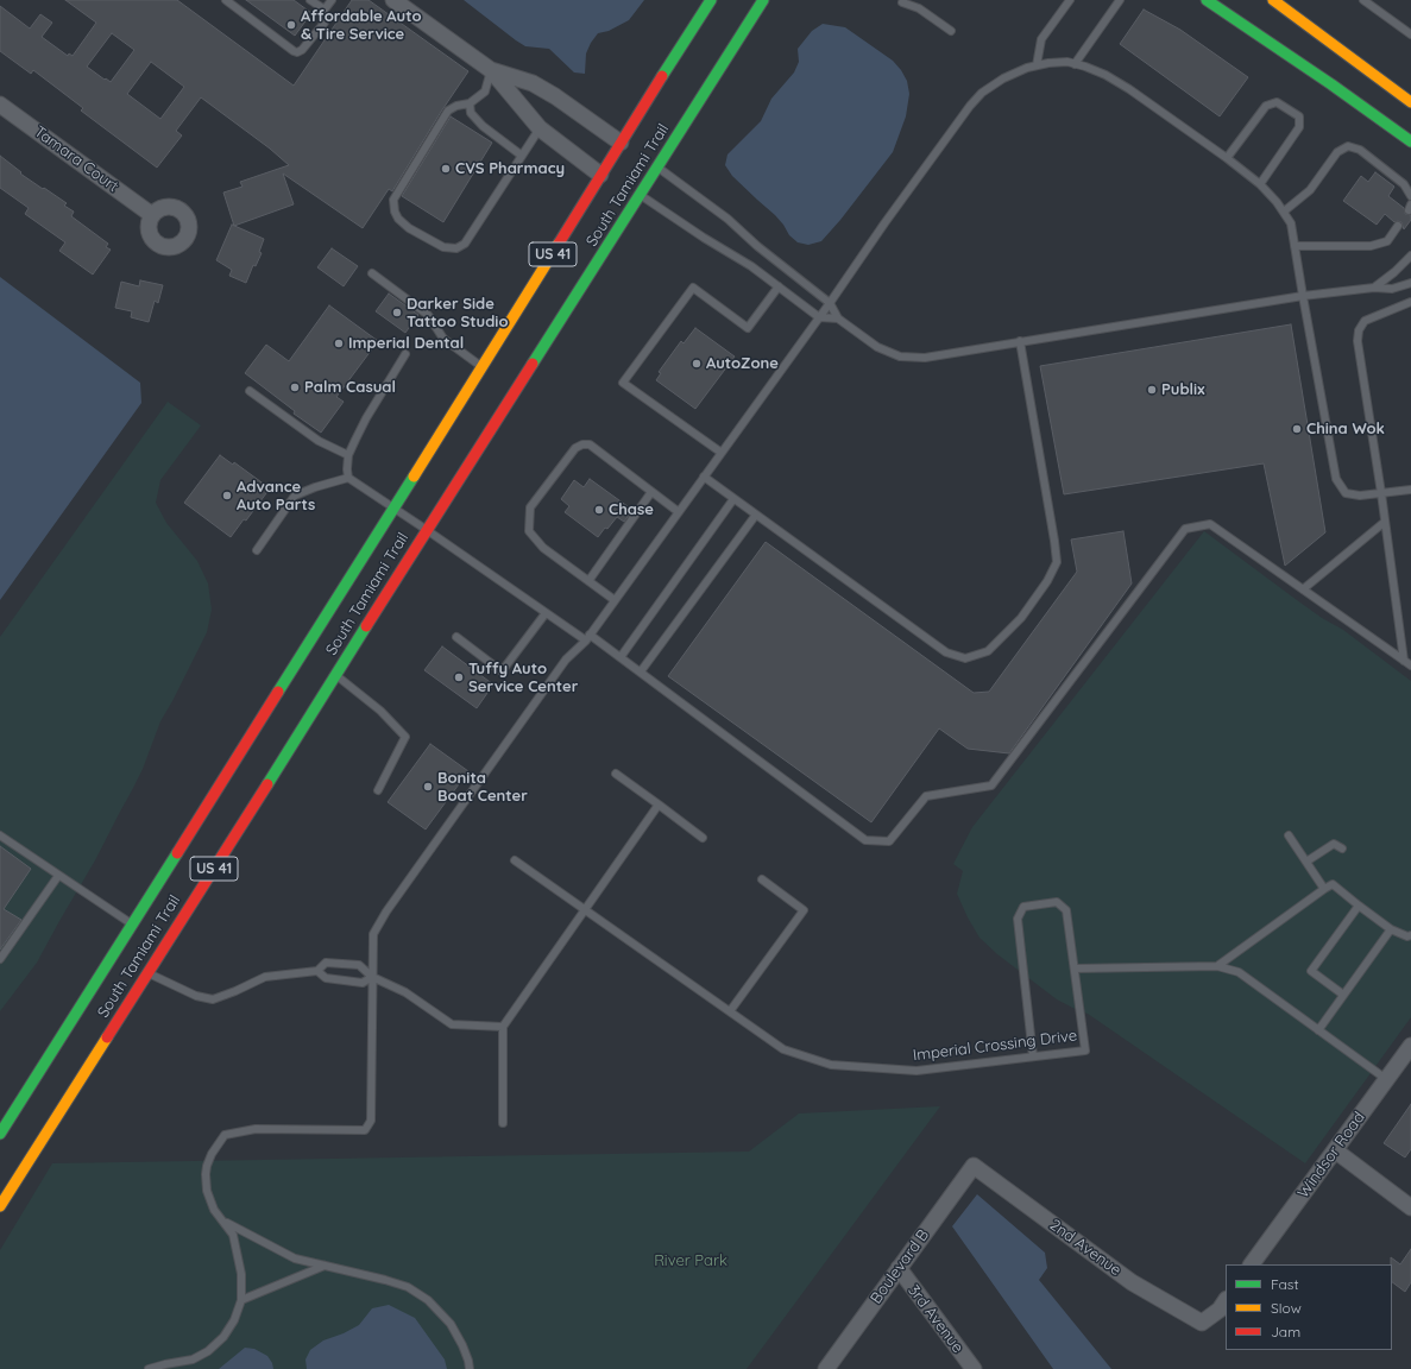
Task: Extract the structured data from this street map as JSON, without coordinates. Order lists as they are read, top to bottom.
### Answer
{
  "streets": {
    "main road": ["South Tamiami Trail", "US 41"],
    "street": [
      "Tamara Court",
      "Windsor Road",
      "2nd Avenue",
      "Boulevard B",
      "3rd Avenue"
    ],
    "lane": ["Imperial Crossing Drive"]
  },
  "crossings": [
    ["2nd Avenue", "Boulevard B"],
    ["Boulevard B", "3rd Avenue"]
  ],
  "parks": ["River Park"],
  "places": [
    "Affordable Auto & Tire Service",
    "CVS Pharmacy",
    "Darker Side Tattoo Studio",
    "Imperial Dental",
    "AutoZone",
    "Palm Casual",
    "Publix",
    "China Wok",
    "Advance Auto Parts",
    "Chase",
    "Tuffy Auto Service Center",
    "Bonita Boat Center"
  ],
  "legend": ["Fast", "Slow", "Jam"]
}
